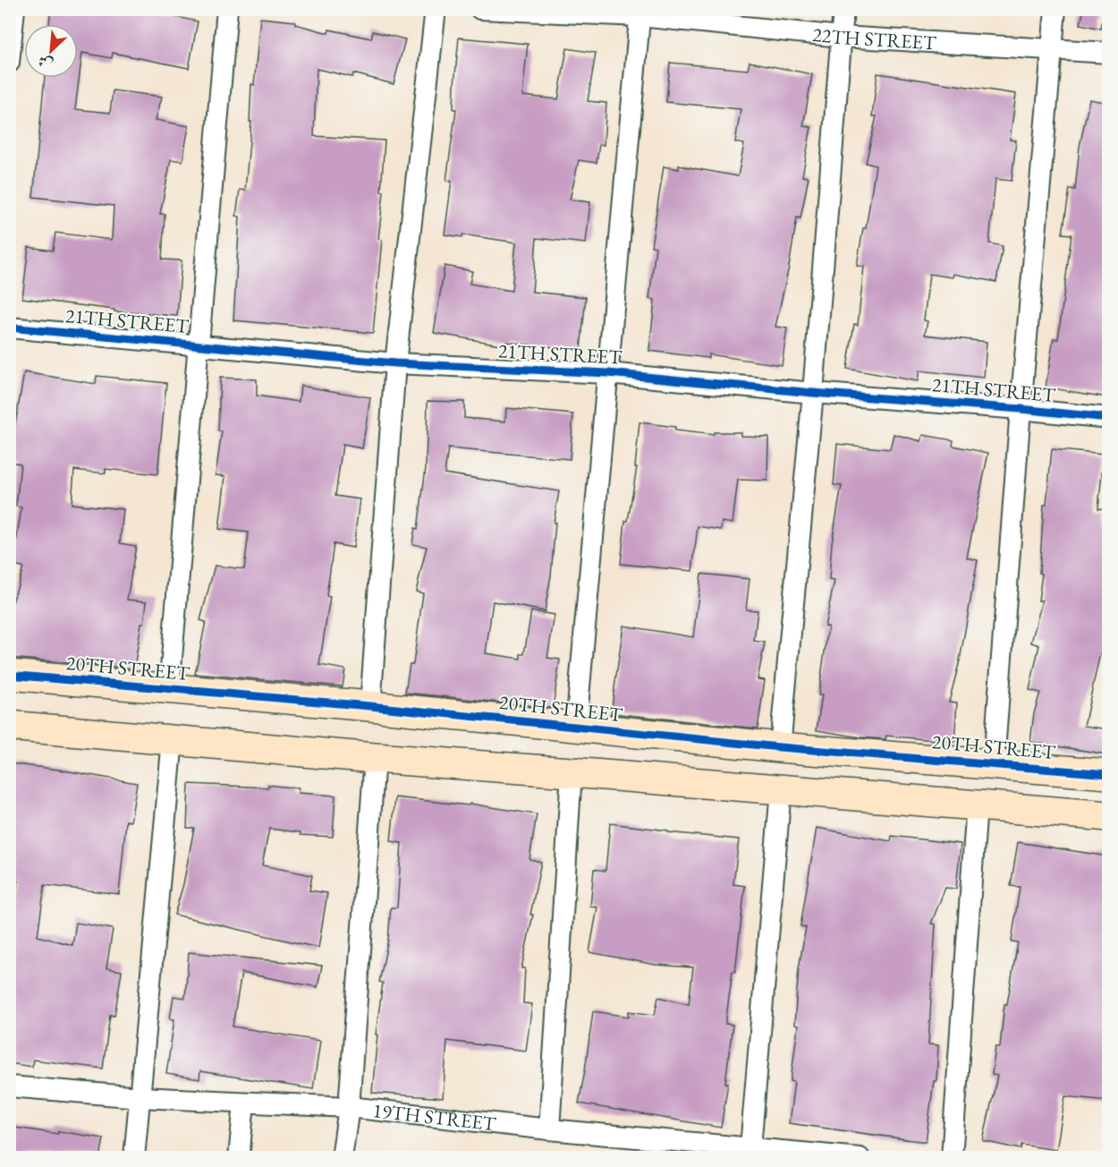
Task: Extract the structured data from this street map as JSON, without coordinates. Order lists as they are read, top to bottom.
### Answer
{
  "streets": {
    "street": [
      "22TH STREET",
      "21TH STREET",
      "20TH STREET",
      "19TH STREET"
    ]
  },
  "north": "bottom left"
}
